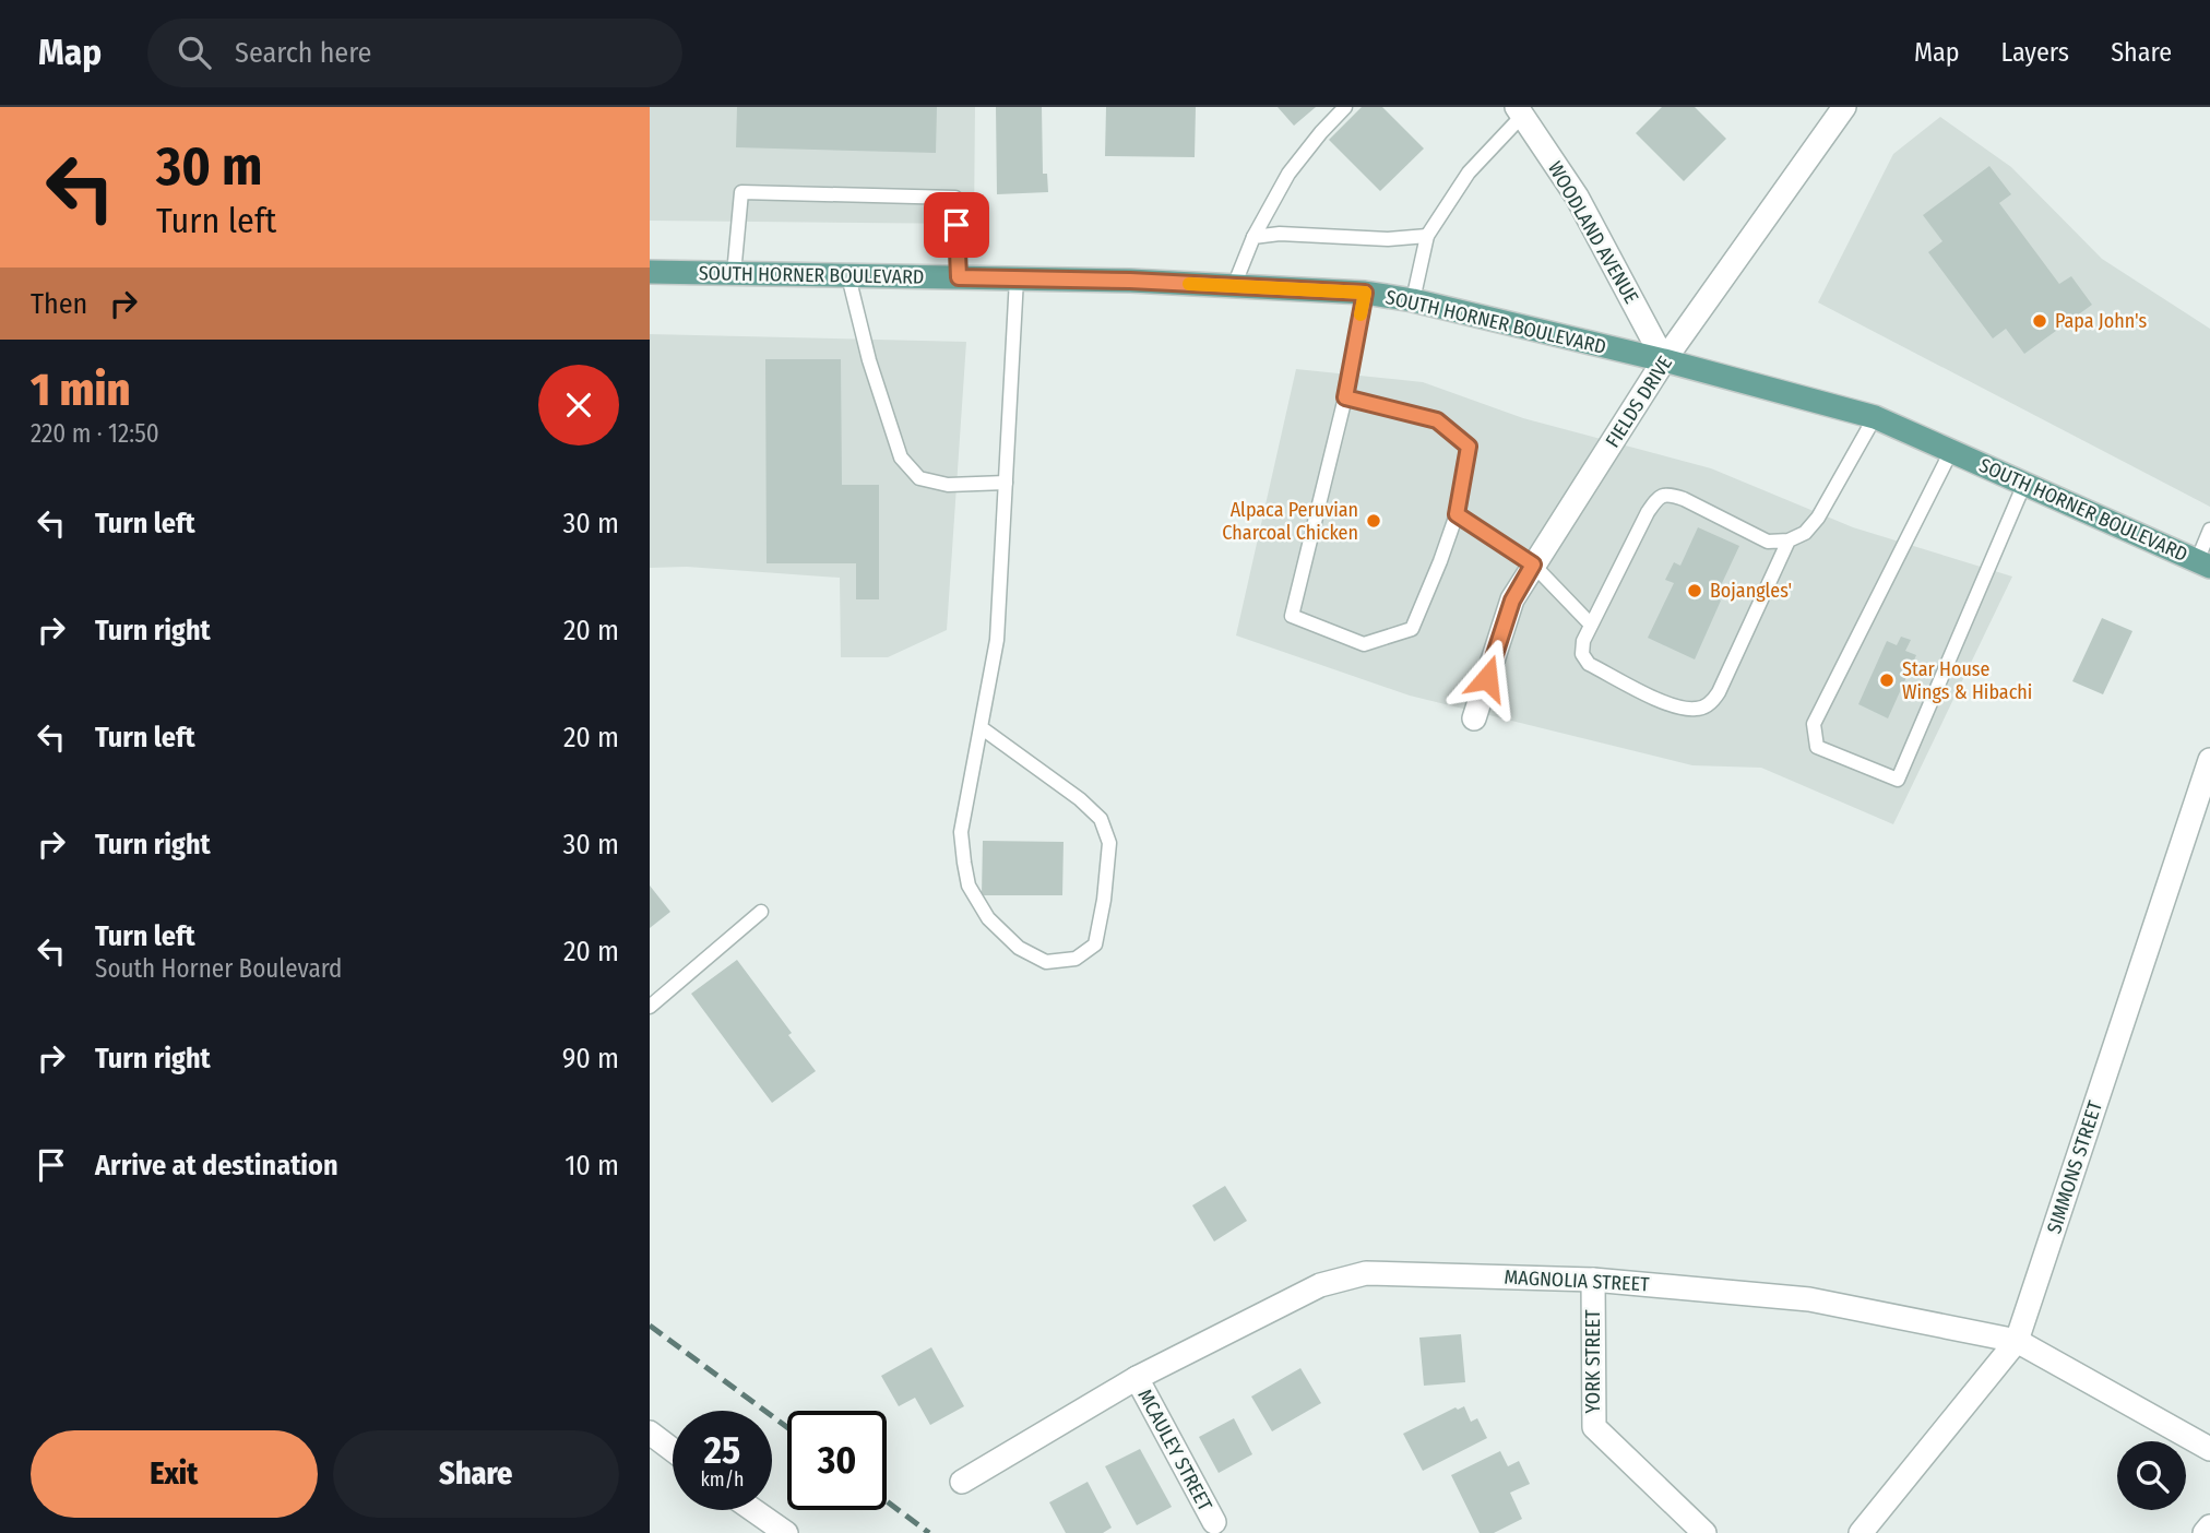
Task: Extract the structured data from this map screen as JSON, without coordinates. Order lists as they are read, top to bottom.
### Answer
{
  "streets": {
    "main road": ["SOUTH HORNER BOULEVARD"],
    "street": [
      "WOODLAND AVENUE",
      "FIELDS DRIVE",
      "SIMMONS STREET",
      "MAGNOLIA STREET",
      "YORK STREET",
      "MCAULEY STREET"
    ]
  },
  "crossings": [
    ["WOODLAND AVENUE", "SOUTH HORNER BOULEVARD"],
    ["WOODLAND AVENUE", "FIELDS DRIVE"],
    ["SOUTH HORNER BOULEVARD", "FIELDS DRIVE"],
    ["SIMMONS STREET", "MAGNOLIA STREET"],
    ["MAGNOLIA STREET", "YORK STREET"],
    ["MAGNOLIA STREET", "MCAULEY STREET"]
  ],
  "places": [
    "Papa John's",
    "Alpaca Peruvian Charcoal Chicken",
    "Bojangles'",
    "Star House Wings & Hibachi"
  ],
  "page": {
    "header": "Map",
    "search": "Search here",
    "nav": ["Map", "Layers", "Share"],
    "turn": ["30 m", "Turn left"],
    "then": "Then",
    "heading": ["1 min", "220 m · 12:50"],
    "list": [
      {
        "name": "Turn left",
        "value": "30 m"
      },
      {
        "name": "Turn right",
        "value": "20 m"
      },
      {
        "name": "Turn left",
        "value": "20 m"
      },
      {
        "name": "Turn right",
        "value": "30 m"
      },
      {
        "name": "Turn left",
        "note": "South Horner Boulevard",
        "value": "20 m"
      },
      {
        "name": "Turn right",
        "value": "90 m"
      },
      {
        "name": "Arrive at destination",
        "value": "10 m"
      }
    ],
    "speed": "25 km/h",
    "limit": "30",
    "buttons": ["Exit", "Share"]
  }
}
